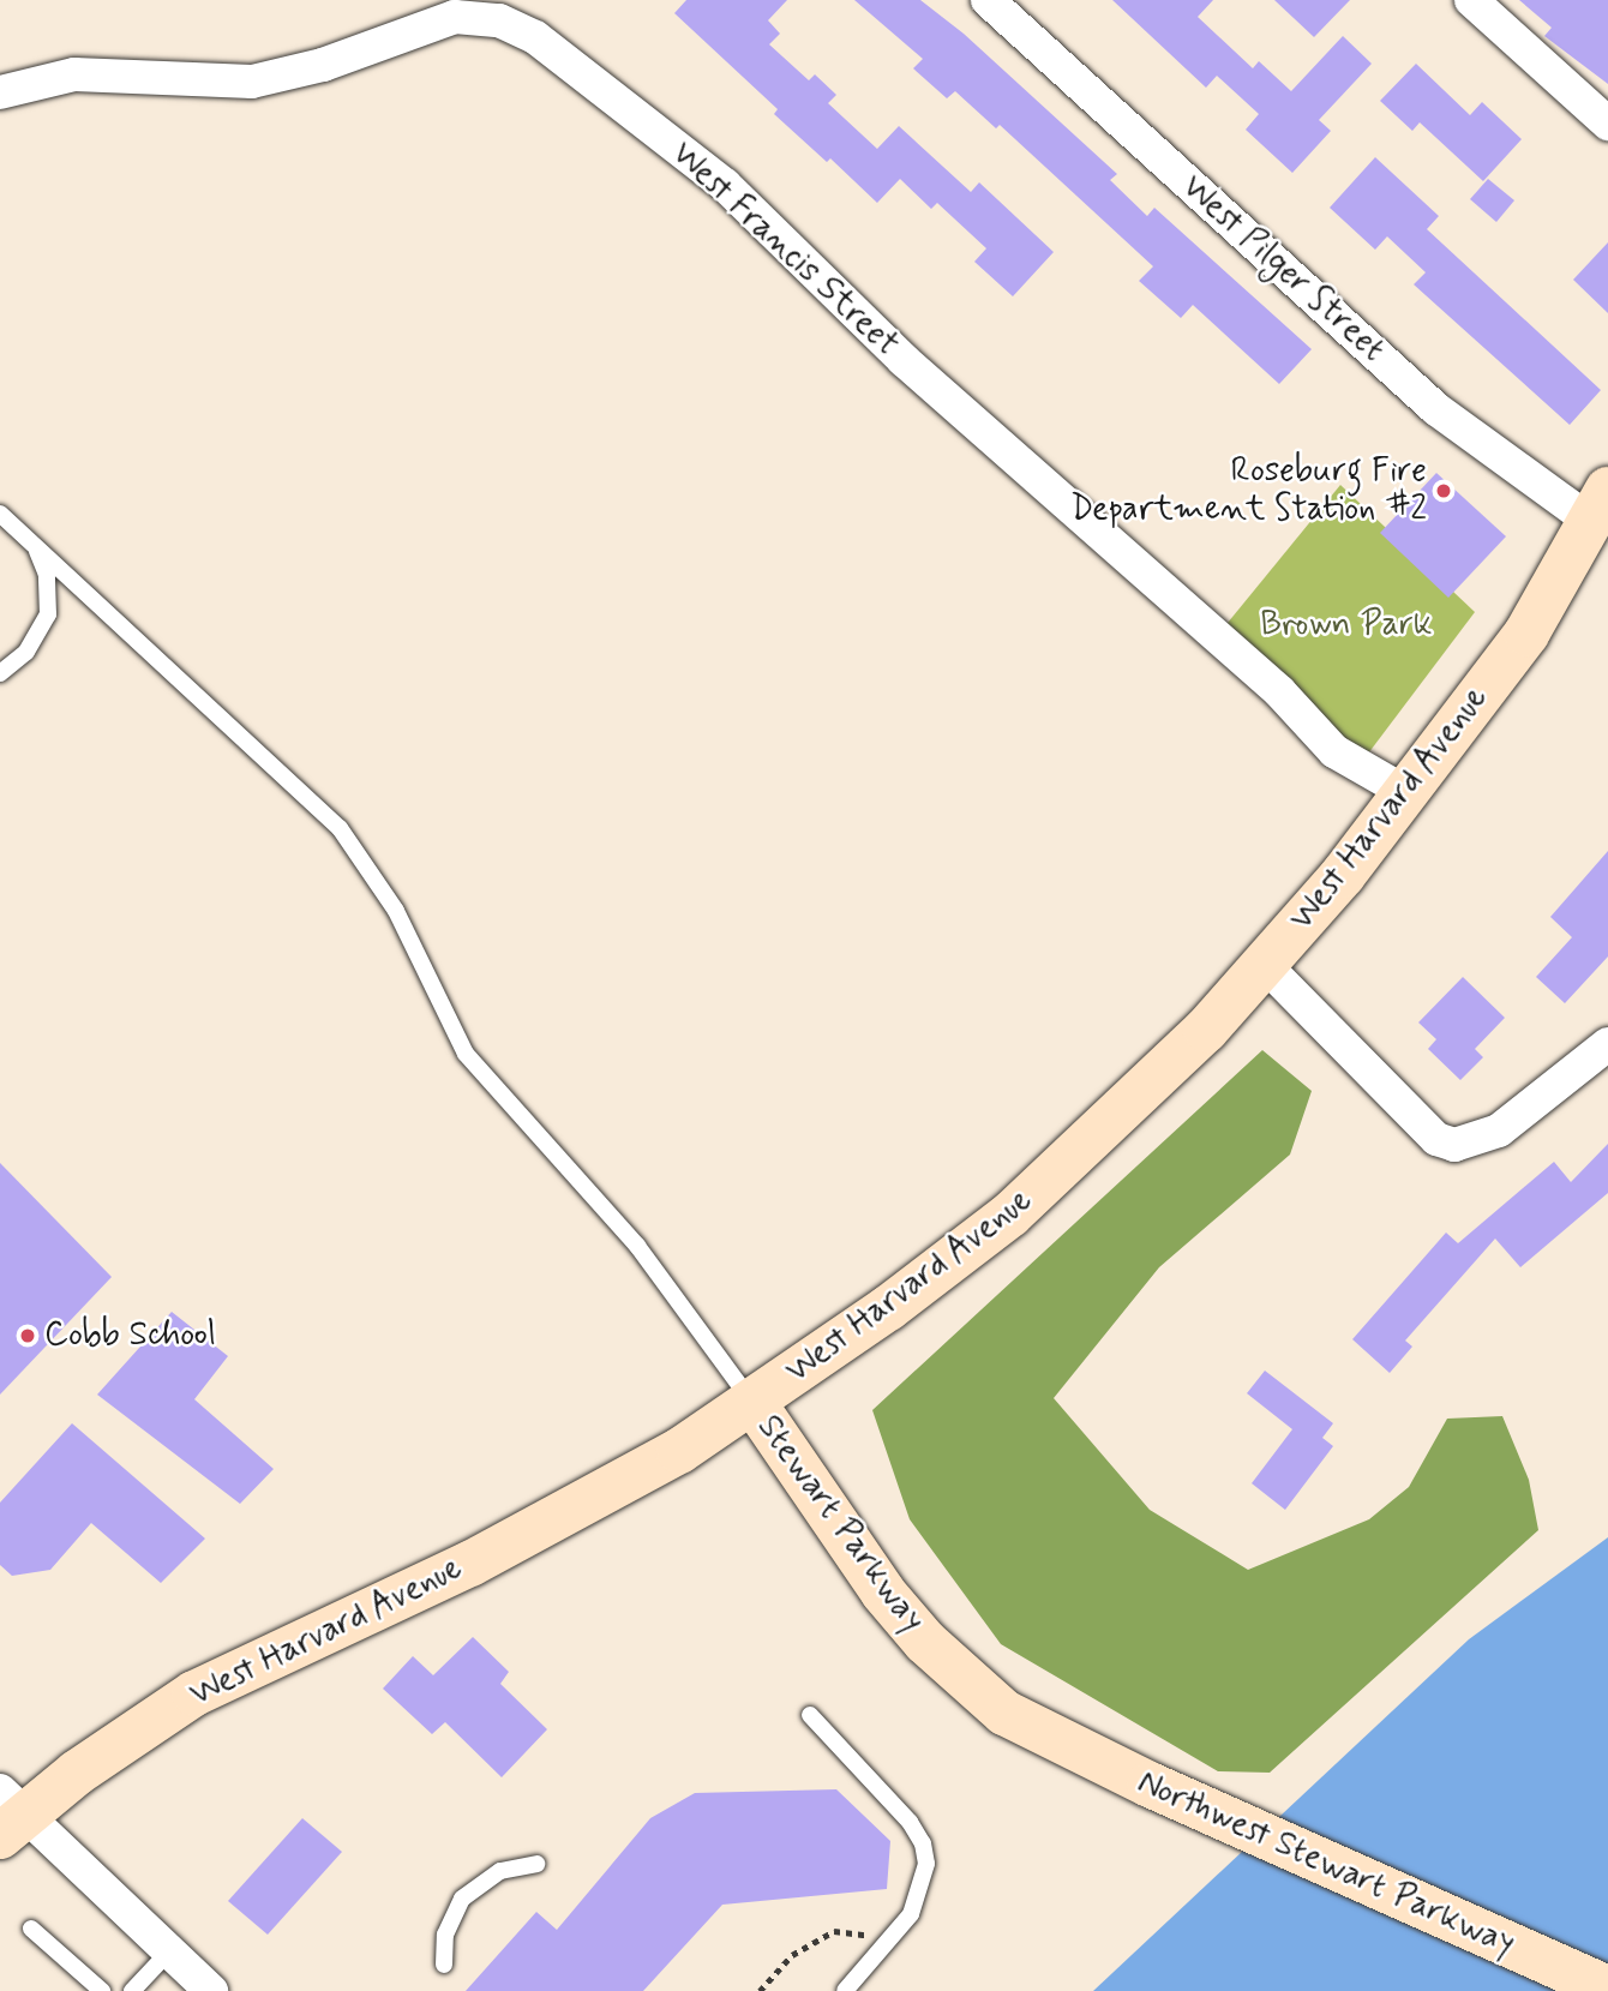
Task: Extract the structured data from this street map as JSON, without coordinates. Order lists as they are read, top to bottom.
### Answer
{
  "streets": {
    "main road": ["West Harvard Avenue", "Stewart Parkway", "Northwest Stewart Parkway"],
    "street": ["West Francis Street", "West Pilger Street"]
  },
  "crossings": [
    ["West Francis Street", "West Harvard Avenue"],
    ["West Pilger Street", "West Harvard Avenue"],
    ["West Harvard Avenue", "Stewart Parkway"],
    ["Stewart Parkway", "Northwest Stewart Parkway"]
  ],
  "parks": ["Brown Park"],
  "places": ["Roseburg Fire Department Station #2", "Cobb School"]
}
